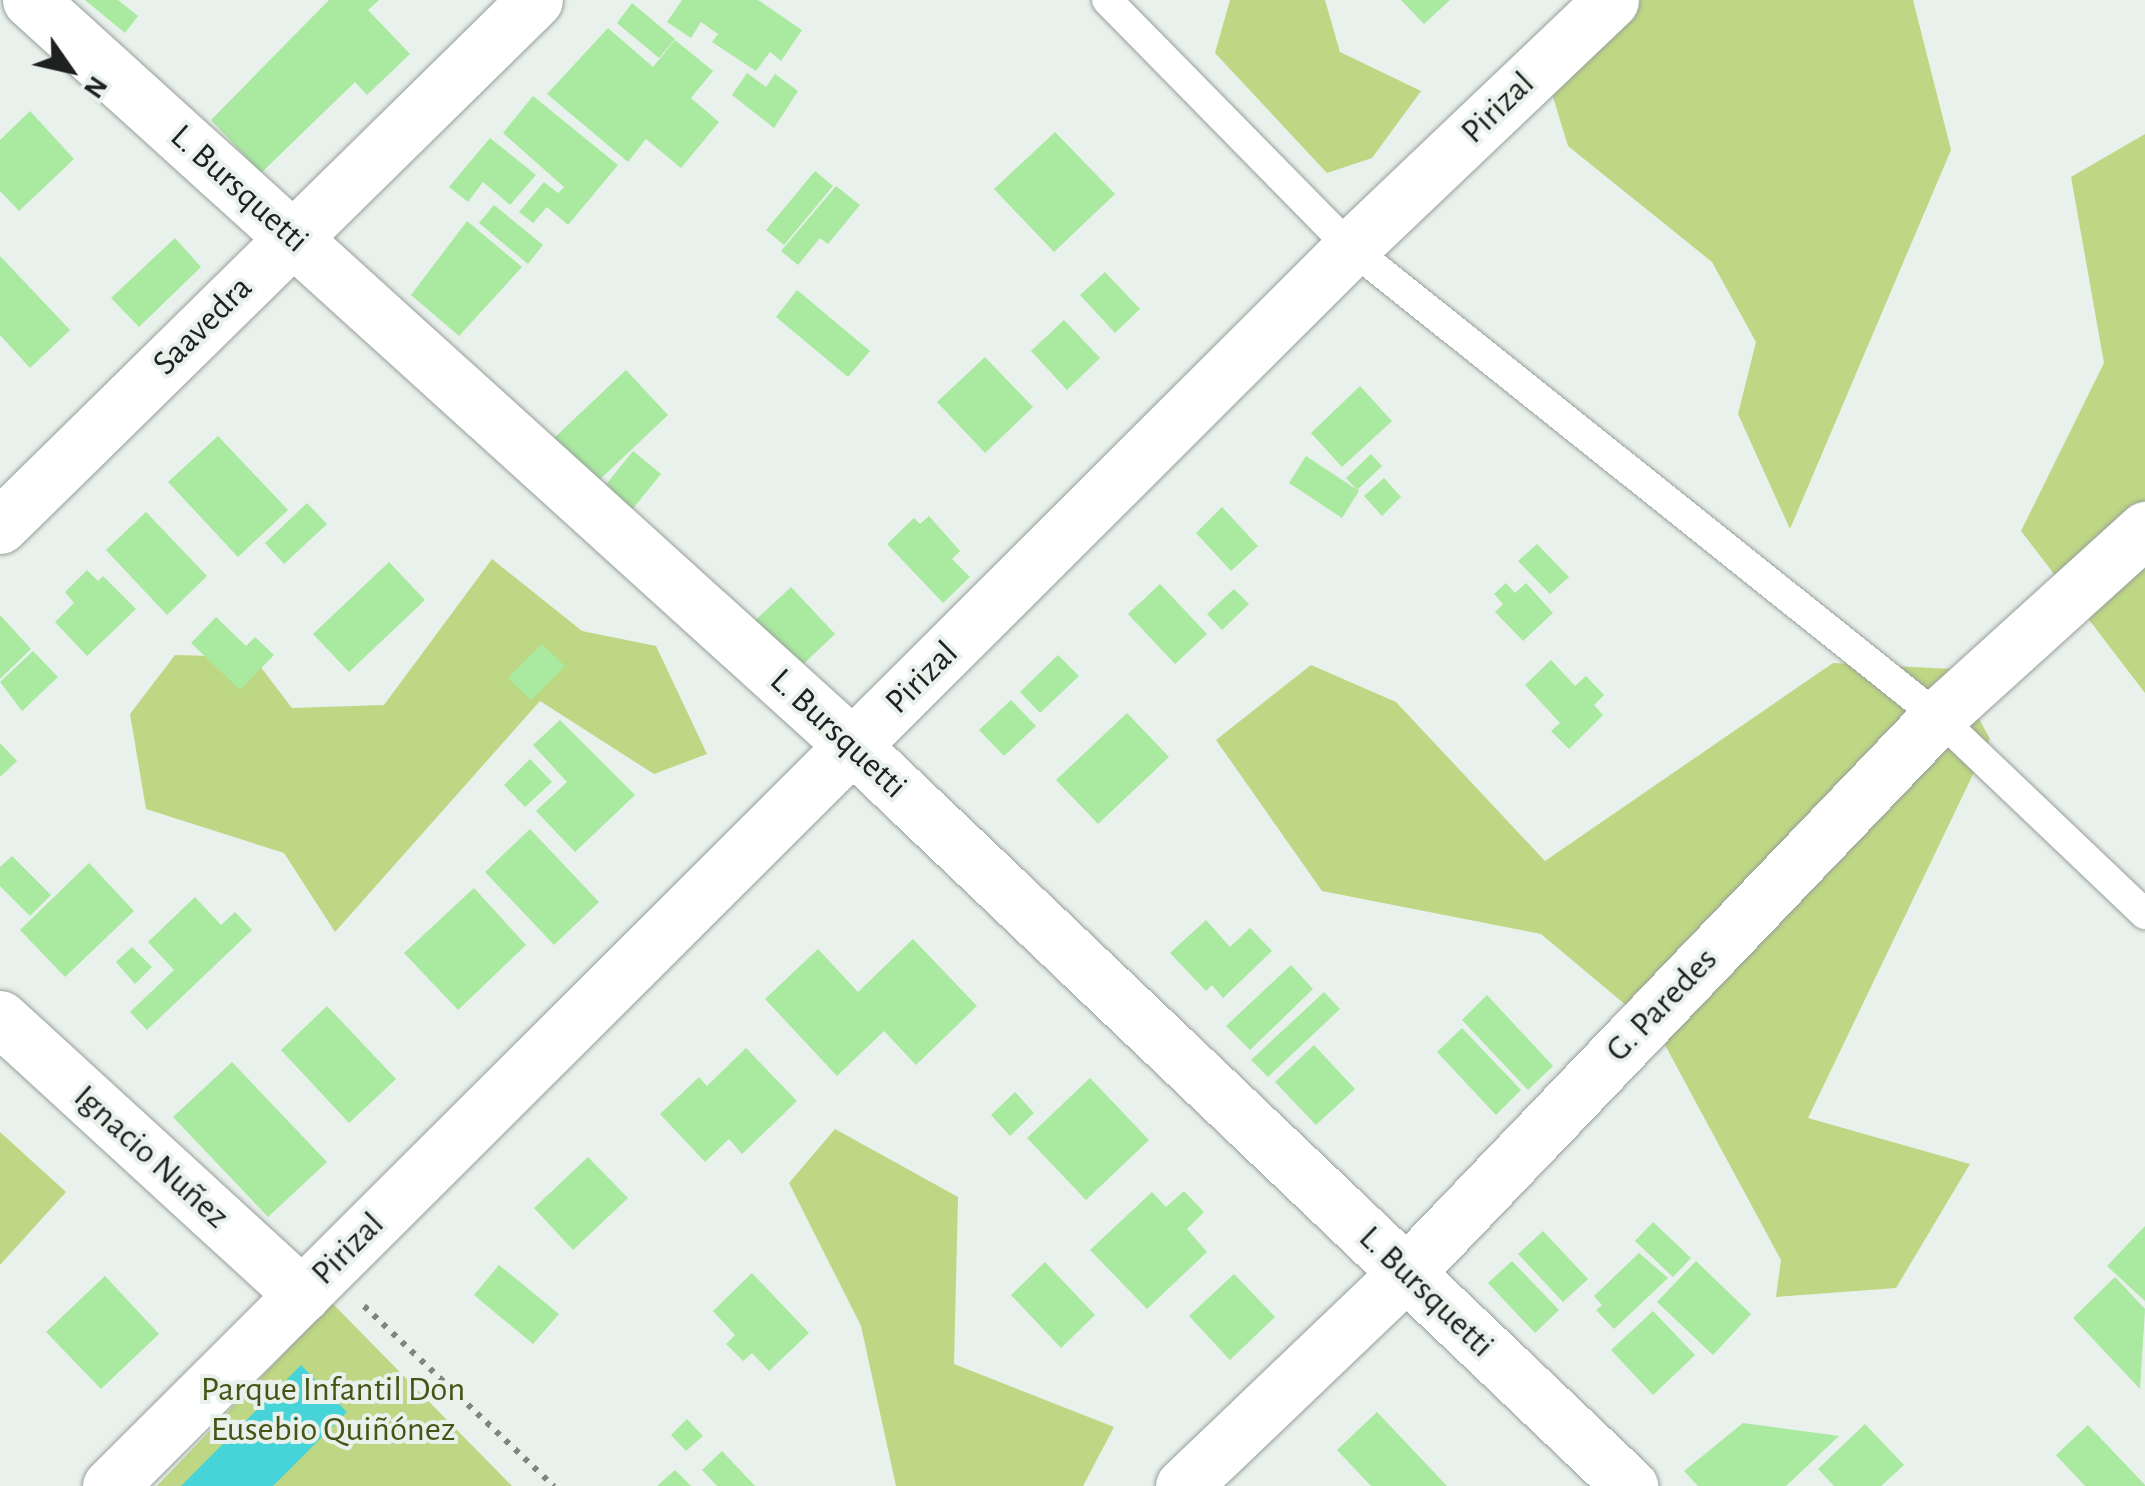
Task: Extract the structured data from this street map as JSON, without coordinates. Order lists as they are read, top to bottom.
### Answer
{
  "streets": {
    "street": [
      "Pirizal",
      "L. Bursquetti",
      "Saavedra",
      "G. Paredes",
      "Ignacio Nuñez"
    ]
  },
  "crossings": [
    ["Pirizal", "L. Bursquetti"],
    ["Pirizal", "Ignacio Nuñez"],
    ["L. Bursquetti", "Saavedra"],
    ["L. Bursquetti", "G. Paredes"]
  ],
  "parks": ["Parque Infantil Don Eusebio Quiñónez"],
  "north": "bottom right"
}
